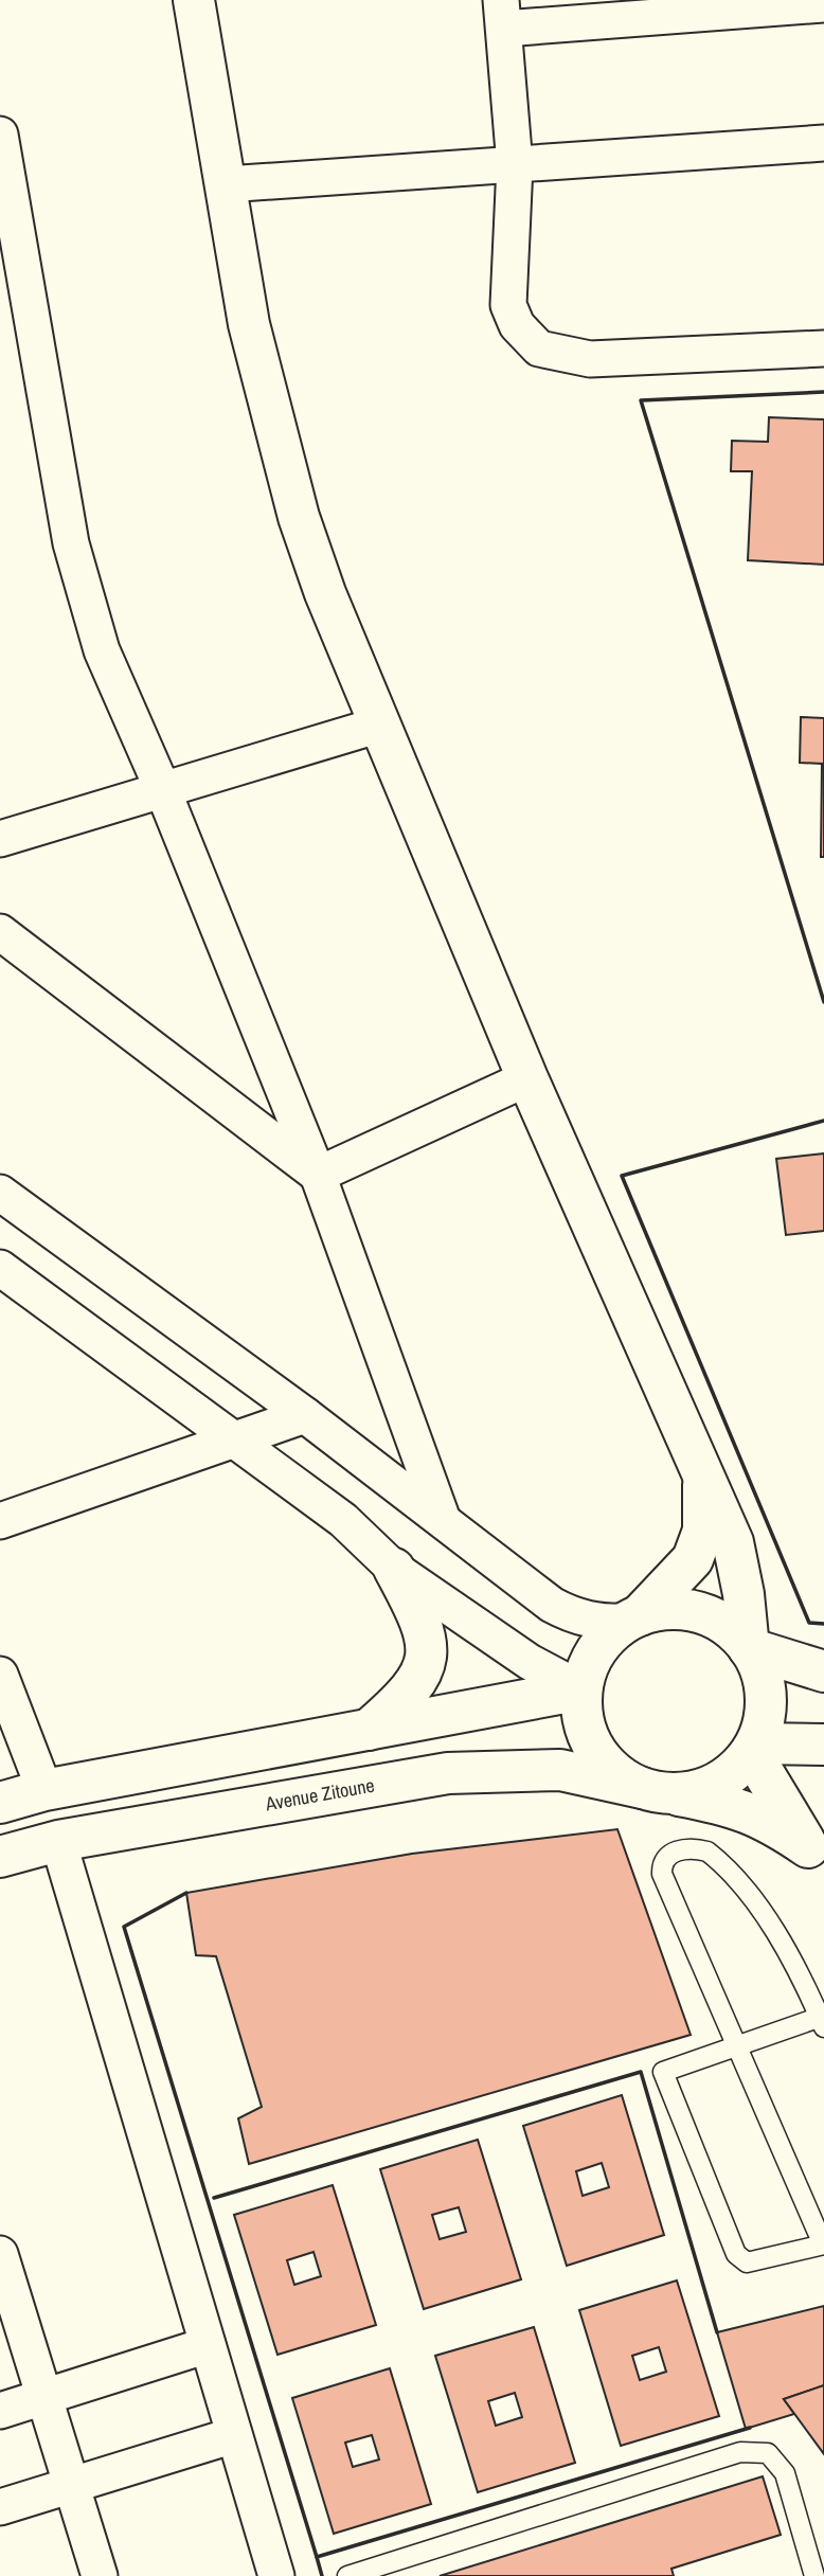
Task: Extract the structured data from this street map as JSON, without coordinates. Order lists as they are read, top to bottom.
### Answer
{
  "streets": {
    "street": ["Avenue Zitoune"]
  }
}
